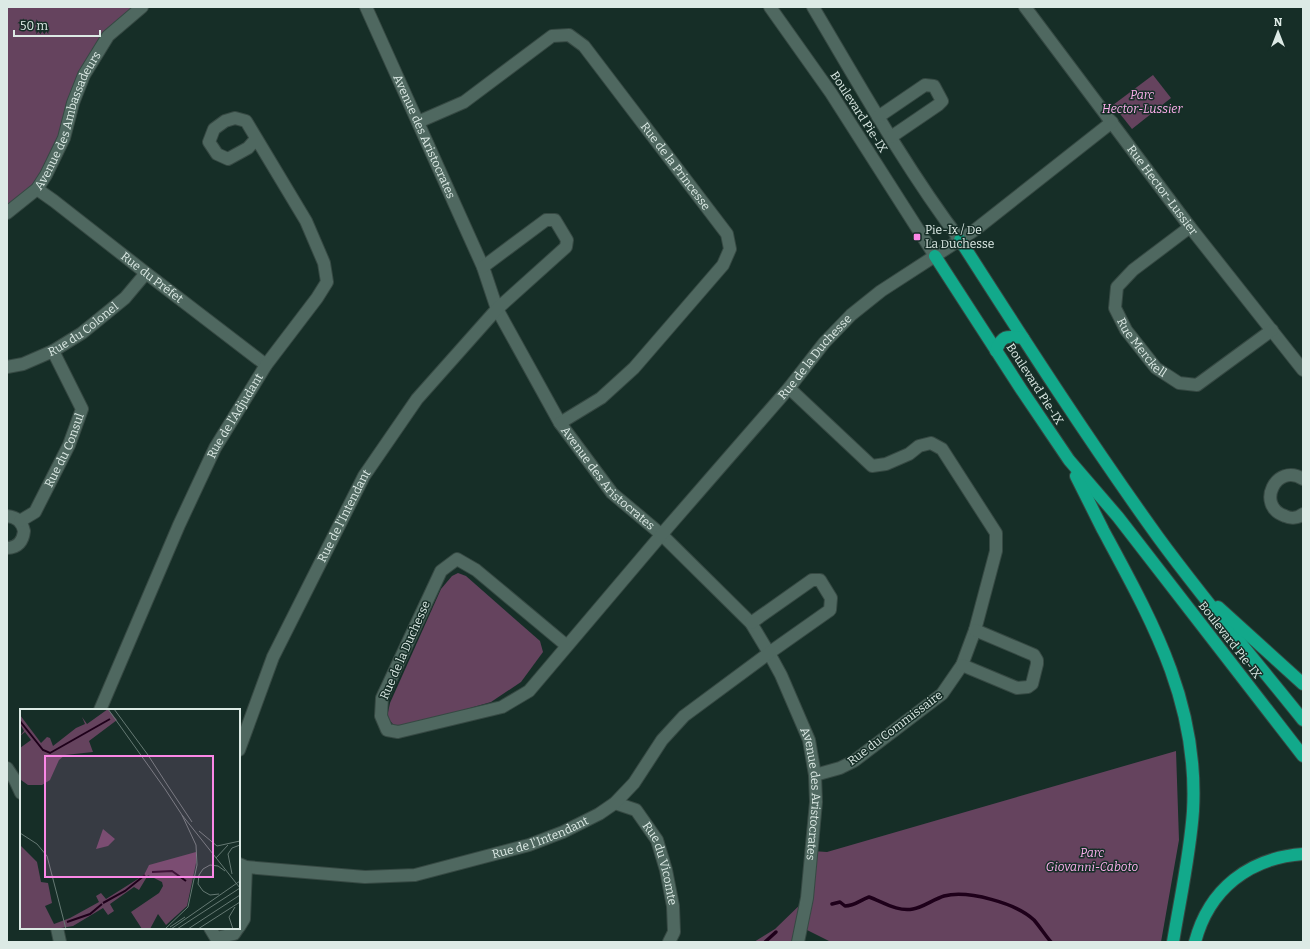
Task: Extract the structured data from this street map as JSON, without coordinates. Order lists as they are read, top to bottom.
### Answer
{
  "streets": {
    "highway": ["Boulevard Pie-IX"],
    "street": [
      "Avenue des Ambassadeurs",
      "Avenue des Aristocrates",
      "Rue de la Princesse",
      "Rue Hector-Lussier",
      "Rue du Préfet",
      "Rue du Colonel",
      "Rue Merckell",
      "Rue de la Duchesse",
      "Rue de l'Adjudant",
      "Rue du Consul",
      "Rue de l'Intendant",
      "Rue du Commissaire",
      "Rue du Vicomte"
    ]
  },
  "crossings": [
    ["Boulevard Pie-IX", "Rue de la Duchesse"],
    ["Avenue des Ambassadeurs", "Rue du Préfet"],
    ["Avenue des Aristocrates", "Rue de la Princesse"],
    ["Avenue des Aristocrates", "Rue de la Duchesse"],
    ["Avenue des Aristocrates", "Rue de l'Intendant"],
    ["Avenue des Aristocrates", "Rue du Commissaire"],
    ["Rue Hector-Lussier", "Rue Merckell"],
    ["Rue Hector-Lussier", "Rue de la Duchesse"],
    ["Rue du Préfet", "Rue du Colonel"],
    ["Rue du Préfet", "Rue de l'Adjudant"],
    ["Rue du Colonel", "Rue du Consul"],
    ["Rue de la Duchesse", "Rue du Commissaire"],
    ["Rue de l'Intendant", "Rue du Vicomte"]
  ],
  "parks": ["Parc Hector-Lussier", "Parc Giovanni-Caboto"],
  "places": {
    "transit": ["Pie-Ix / De La Duchesse"]
  },
  "scale_bar": "50 m",
  "north": "top"
}
